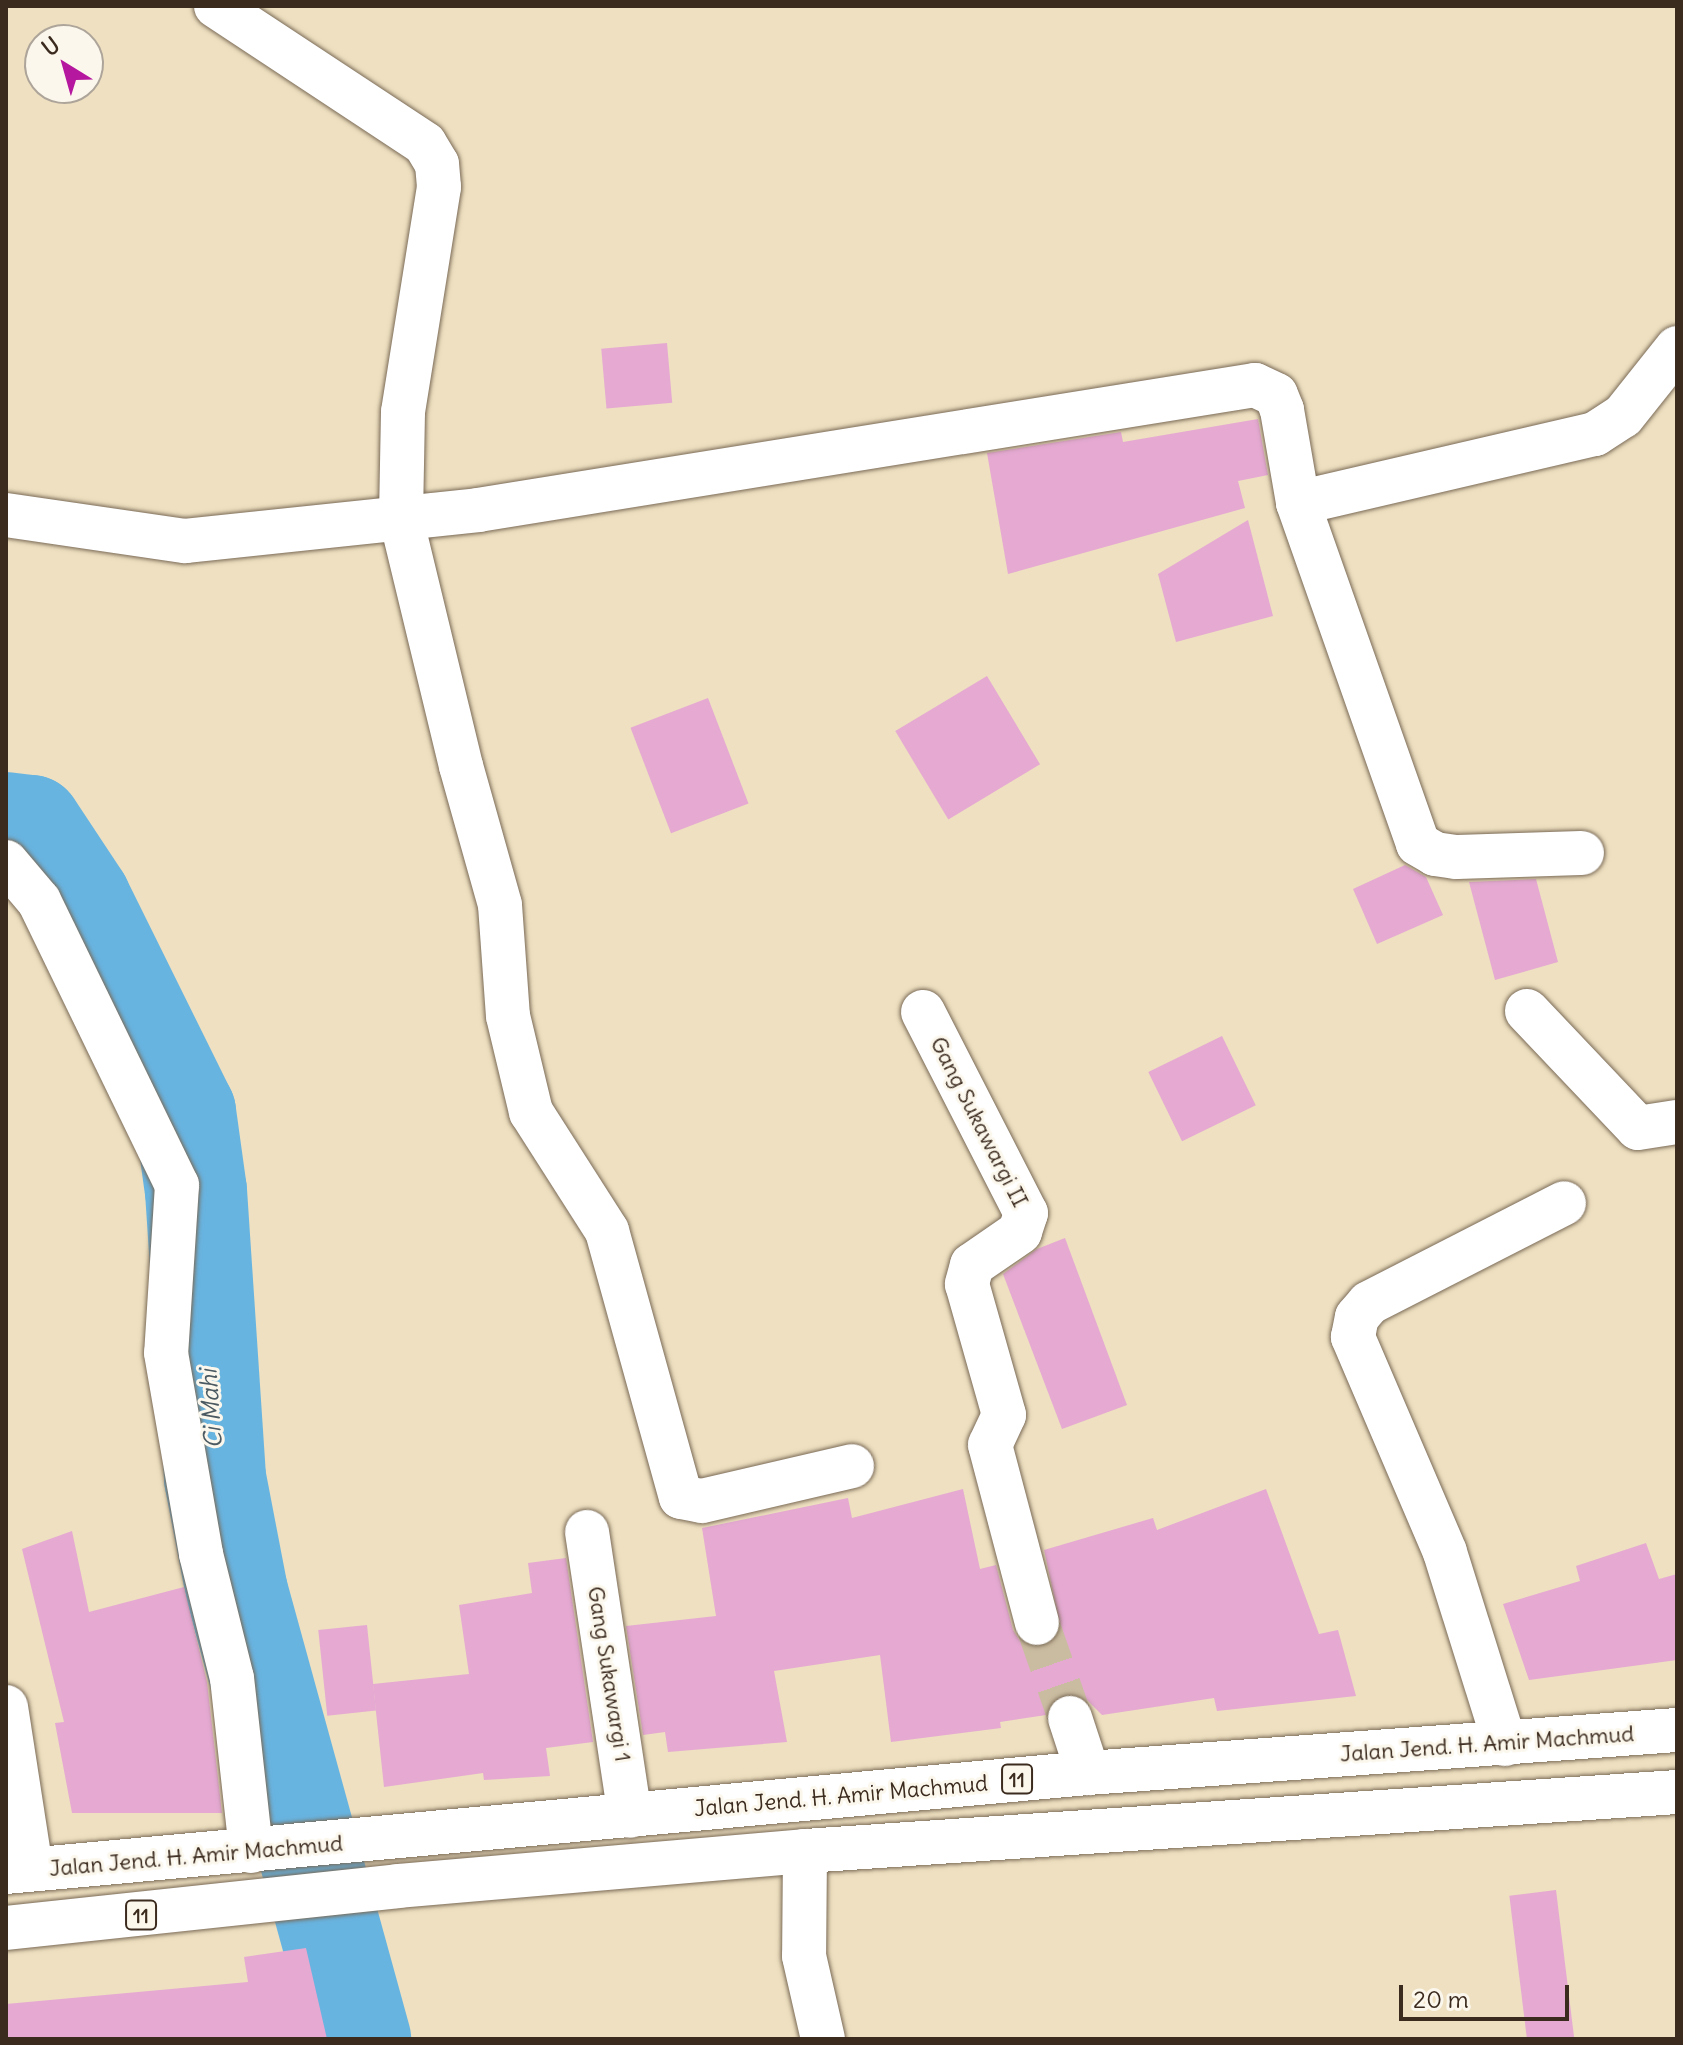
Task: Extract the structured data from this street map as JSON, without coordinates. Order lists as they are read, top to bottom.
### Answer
{
  "streets": {
    "main road": [
      "Gang Sukawargi II",
      "Gang Sukawargi 1",
      "Jalan Jend. H. Amir Machmud",
      "11"
    ]
  },
  "crossings": [
    ["Gang Sukawargi 1", "Jalan Jend. H. Amir Machmud"]
  ],
  "water": ["Ci Mahi"],
  "scale_bar": "20 m",
  "north": "top left"
}
